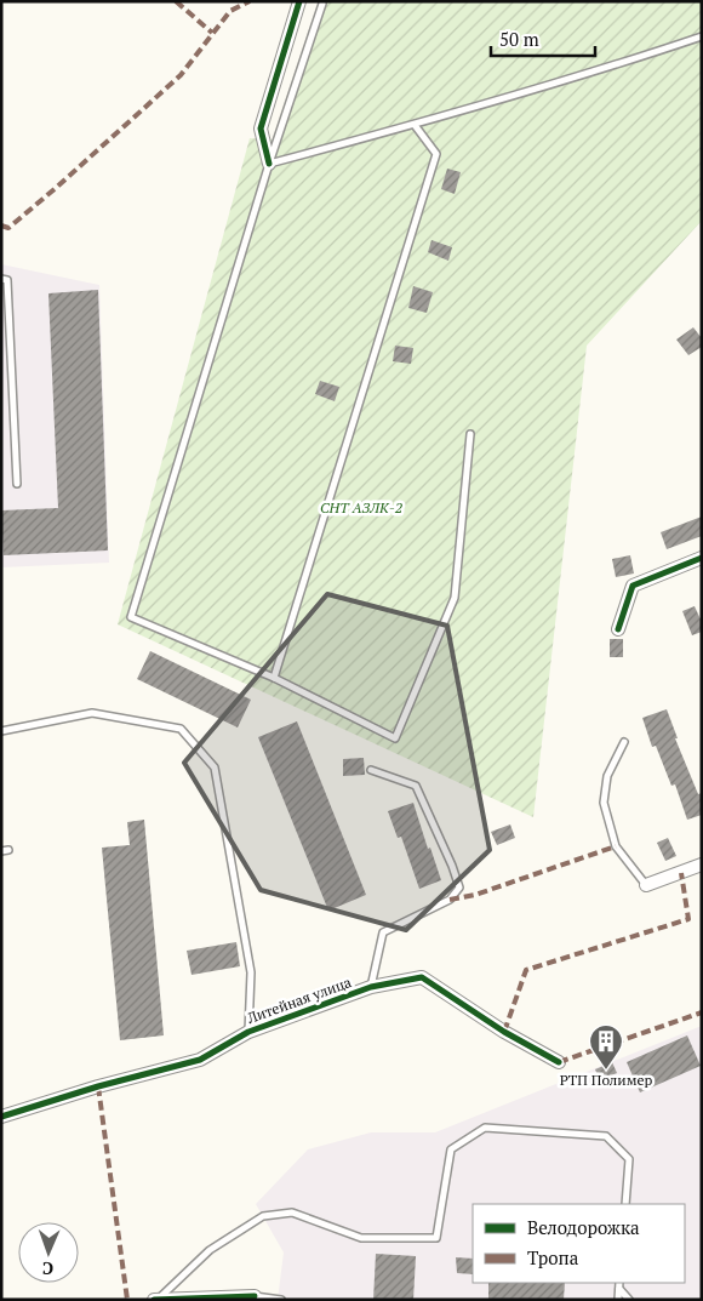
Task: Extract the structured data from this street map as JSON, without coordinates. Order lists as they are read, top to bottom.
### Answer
{
  "streets": {
    "street": ["Литейная улица"]
  },
  "parks": ["СНТ АЗЛК-2"],
  "places": {
    "building": ["РТП Полимер"]
  },
  "legend": ["Велодорожка", "Тропа"],
  "scale_bar": "50 m",
  "north": "bottom"
}
